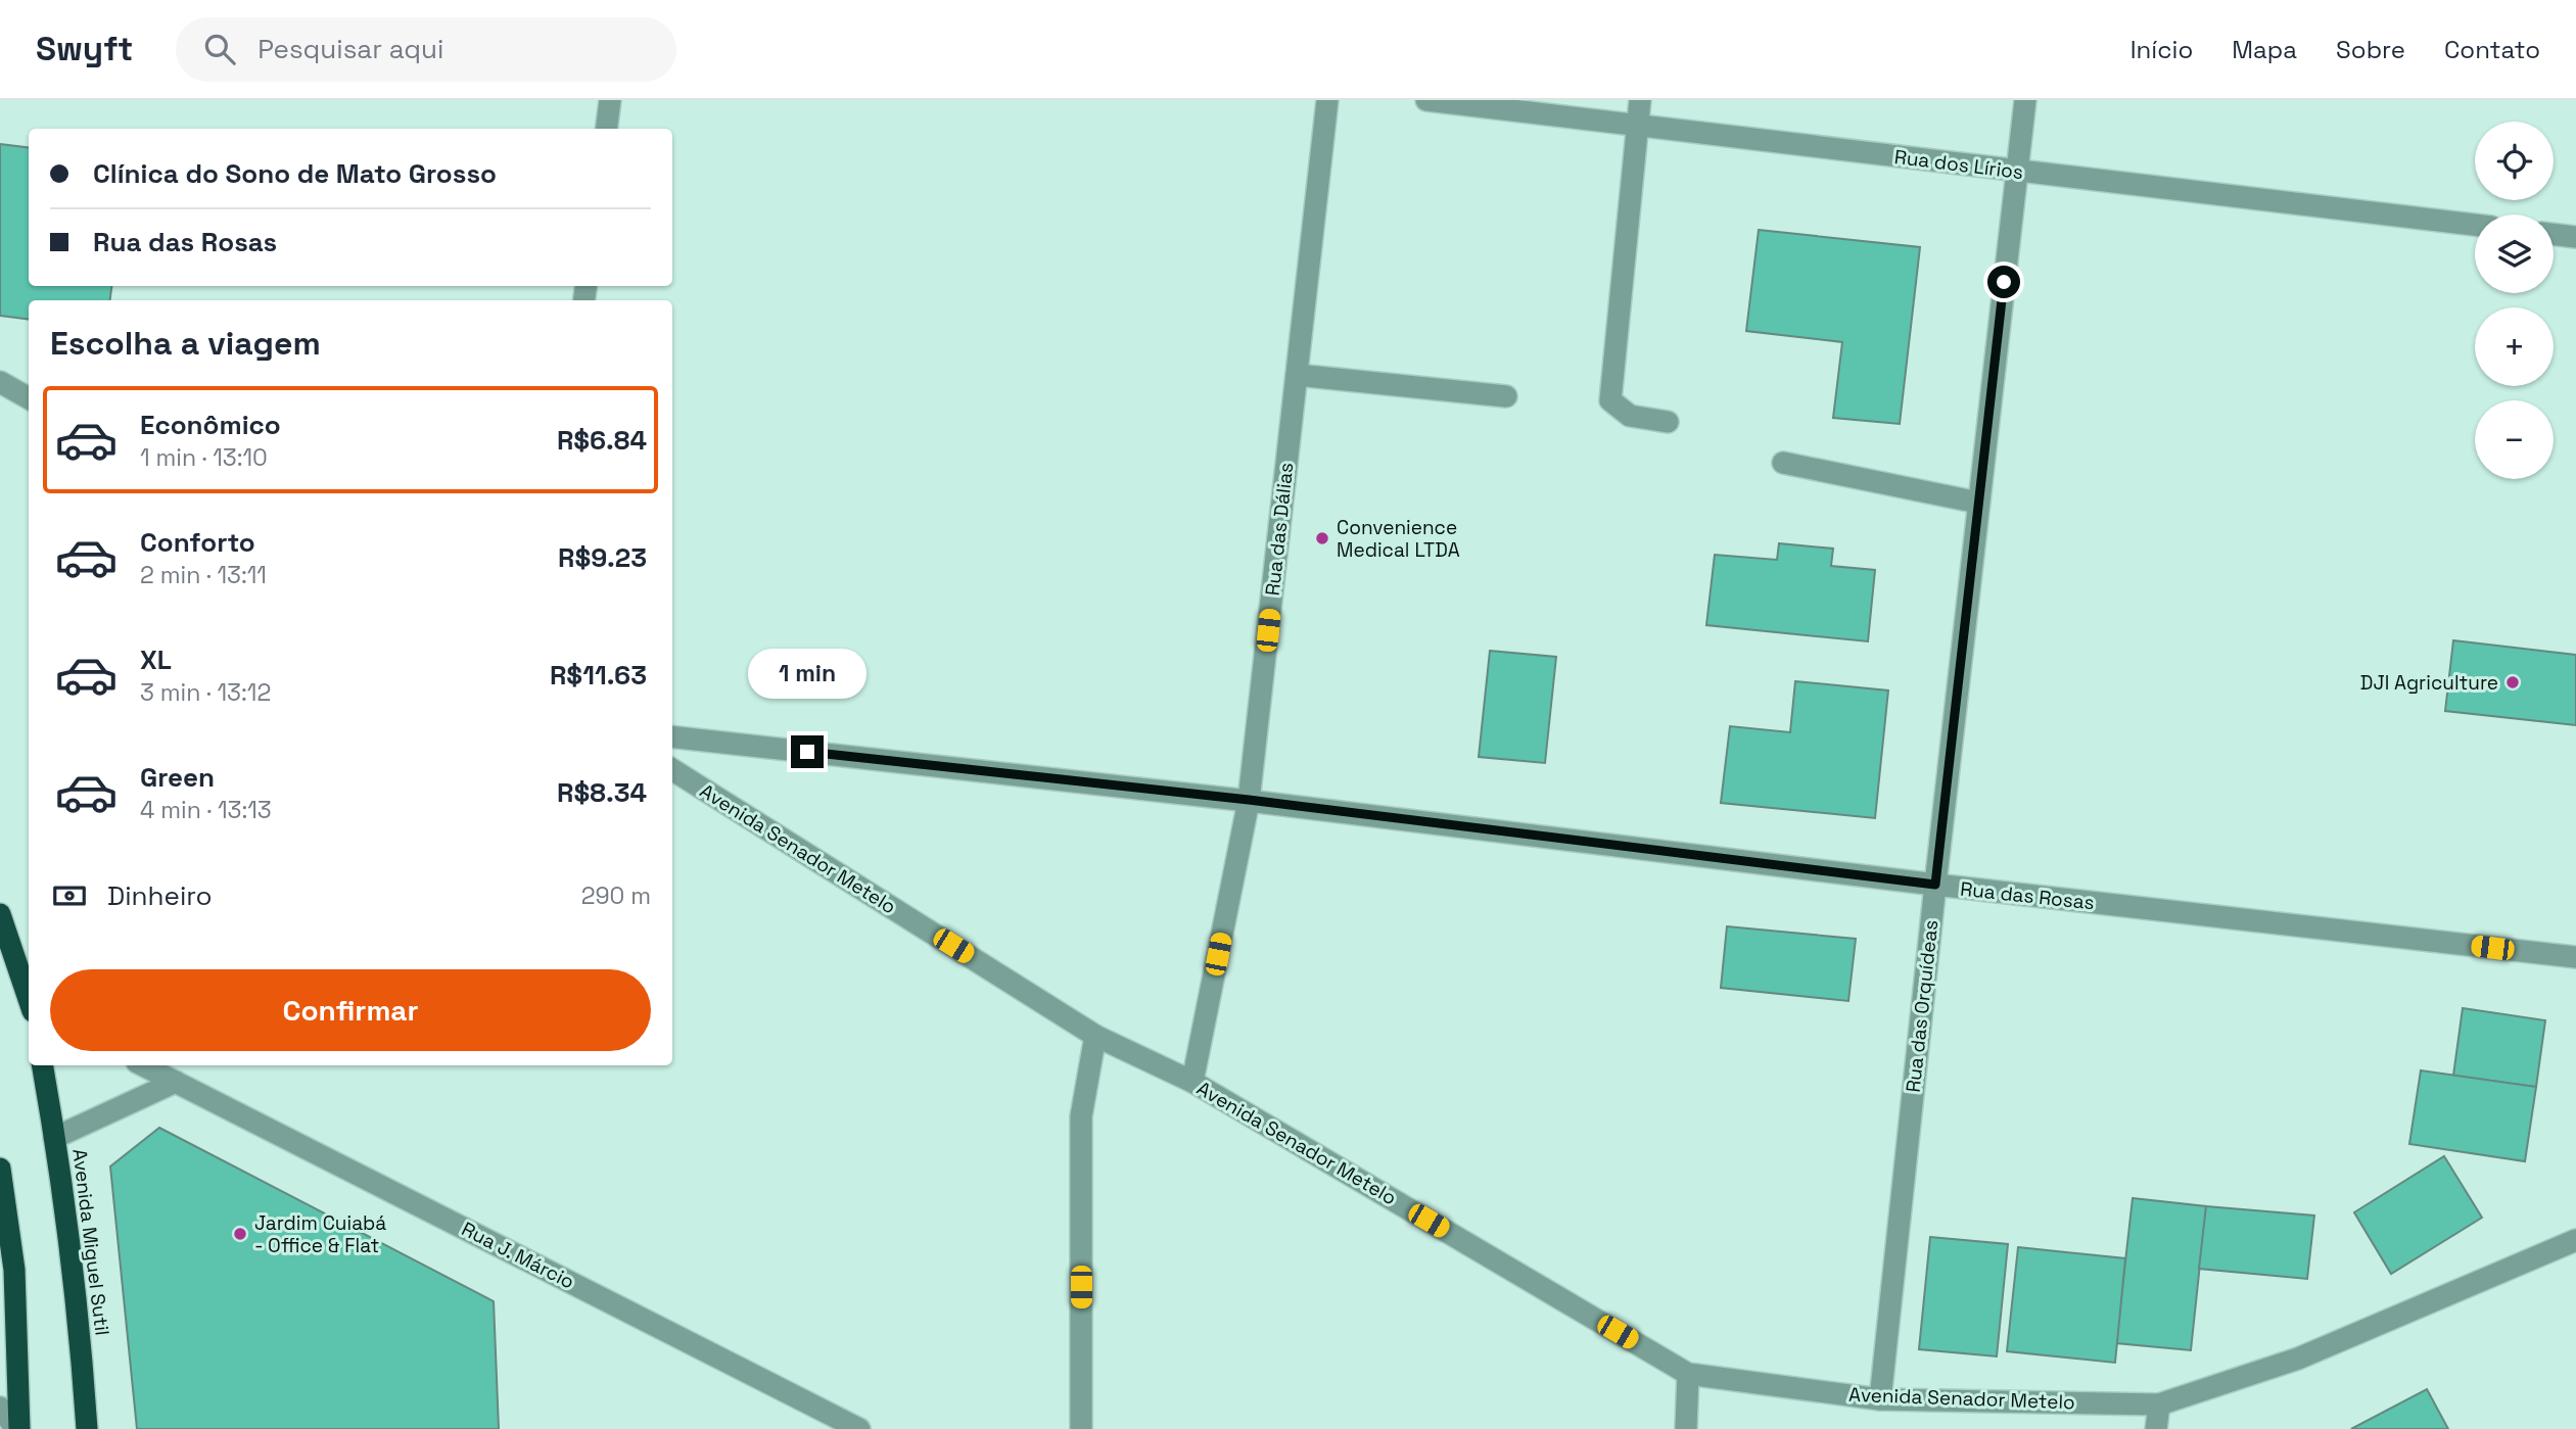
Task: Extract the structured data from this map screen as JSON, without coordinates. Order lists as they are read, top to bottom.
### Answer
{
  "streets": {
    "highway": ["Avenida Miguel Sutil"],
    "street": [
      "Rua dos Lírios",
      "Rua das Dálias",
      "Avenida Senador Metelo",
      "Rua das Rosas",
      "Rua das Orquídeas",
      "Rua J. Márcio"
    ]
  },
  "crossings": [
    ["Rua dos Lírios", "Rua das Orquídeas"],
    ["Rua das Dálias", "Avenida Senador Metelo"],
    ["Rua das Dálias", "Rua das Rosas"],
    ["Avenida Senador Metelo", "Rua das Orquídeas"],
    ["Rua das Rosas", "Rua das Orquídeas"]
  ],
  "places": ["Convenience Medical LTDA", "DJI Agriculture", "Jardim Cuiabá - Office & Flat"],
  "page": {
    "header": "Swyft",
    "search": "Pesquisar aqui",
    "nav": [
      "Início",
      "Mapa",
      "Sobre",
      "Contato"
    ],
    "map_buttons": ["+", "−"],
    "banner": ["Clínica do Sono de Mato Grosso", "Rua das Rosas"],
    "heading": "Escolha a viagem",
    "list": [
      {
        "name": "Econômico",
        "note": "1 min · 13:10",
        "value": "R$6.84"
      },
      {
        "name": "Conforto",
        "note": "2 min · 13:11",
        "value": "R$9.23"
      },
      {
        "name": "XL",
        "note": "3 min · 13:12",
        "value": "R$11.63"
      },
      {
        "name": "Green",
        "note": "4 min · 13:13",
        "value": "R$8.34"
      }
    ],
    "bubble": "1 min",
    "pay": ["Dinheiro", "290 m"],
    "buttons": "Confirmar"
  }
}
